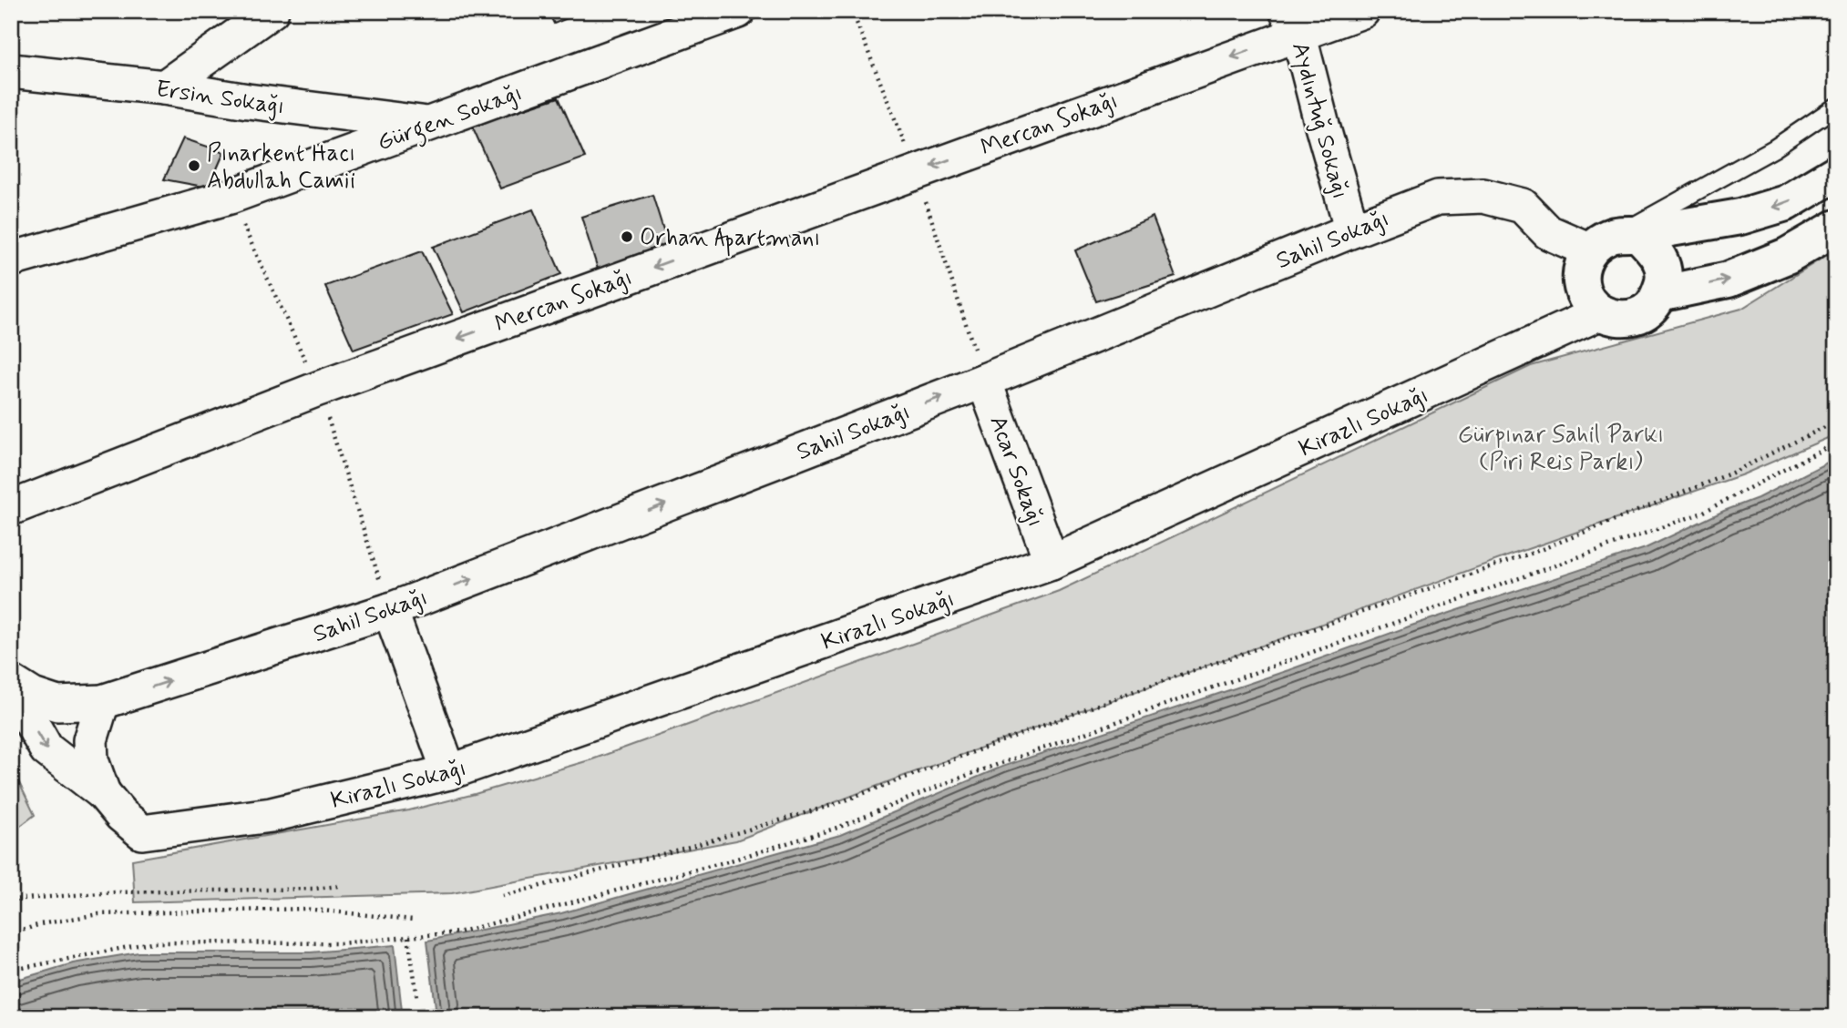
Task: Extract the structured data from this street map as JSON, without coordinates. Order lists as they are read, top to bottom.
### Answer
{
  "streets": {
    "street": [
      "Ersin Sokağı",
      "Gürgen Sokağı",
      "Aydıntuğ Sokağı",
      "Mercan Sokağı",
      "Sahil Sokağı",
      "Kirazlı Sokağı",
      "Acar Sokağı"
    ]
  },
  "crossings": [
    ["Ersin Sokağı", "Gürgen Sokağı"],
    ["Aydıntuğ Sokağı", "Mercan Sokağı"],
    ["Aydıntuğ Sokağı", "Sahil Sokağı"],
    ["Sahil Sokağı", "Kirazlı Sokağı"],
    ["Sahil Sokağı", "Acar Sokağı"],
    ["Kirazlı Sokağı", "Acar Sokağı"]
  ],
  "one_way": ["Mercan Sokağı", "Sahil Sokağı"],
  "parks": ["Gürpınar Sahil Parkı (Piri Reis Parkı)"],
  "places": ["Pınarkent Hacı Abdullah Camii", "Orhan Apartmanı"]
}
